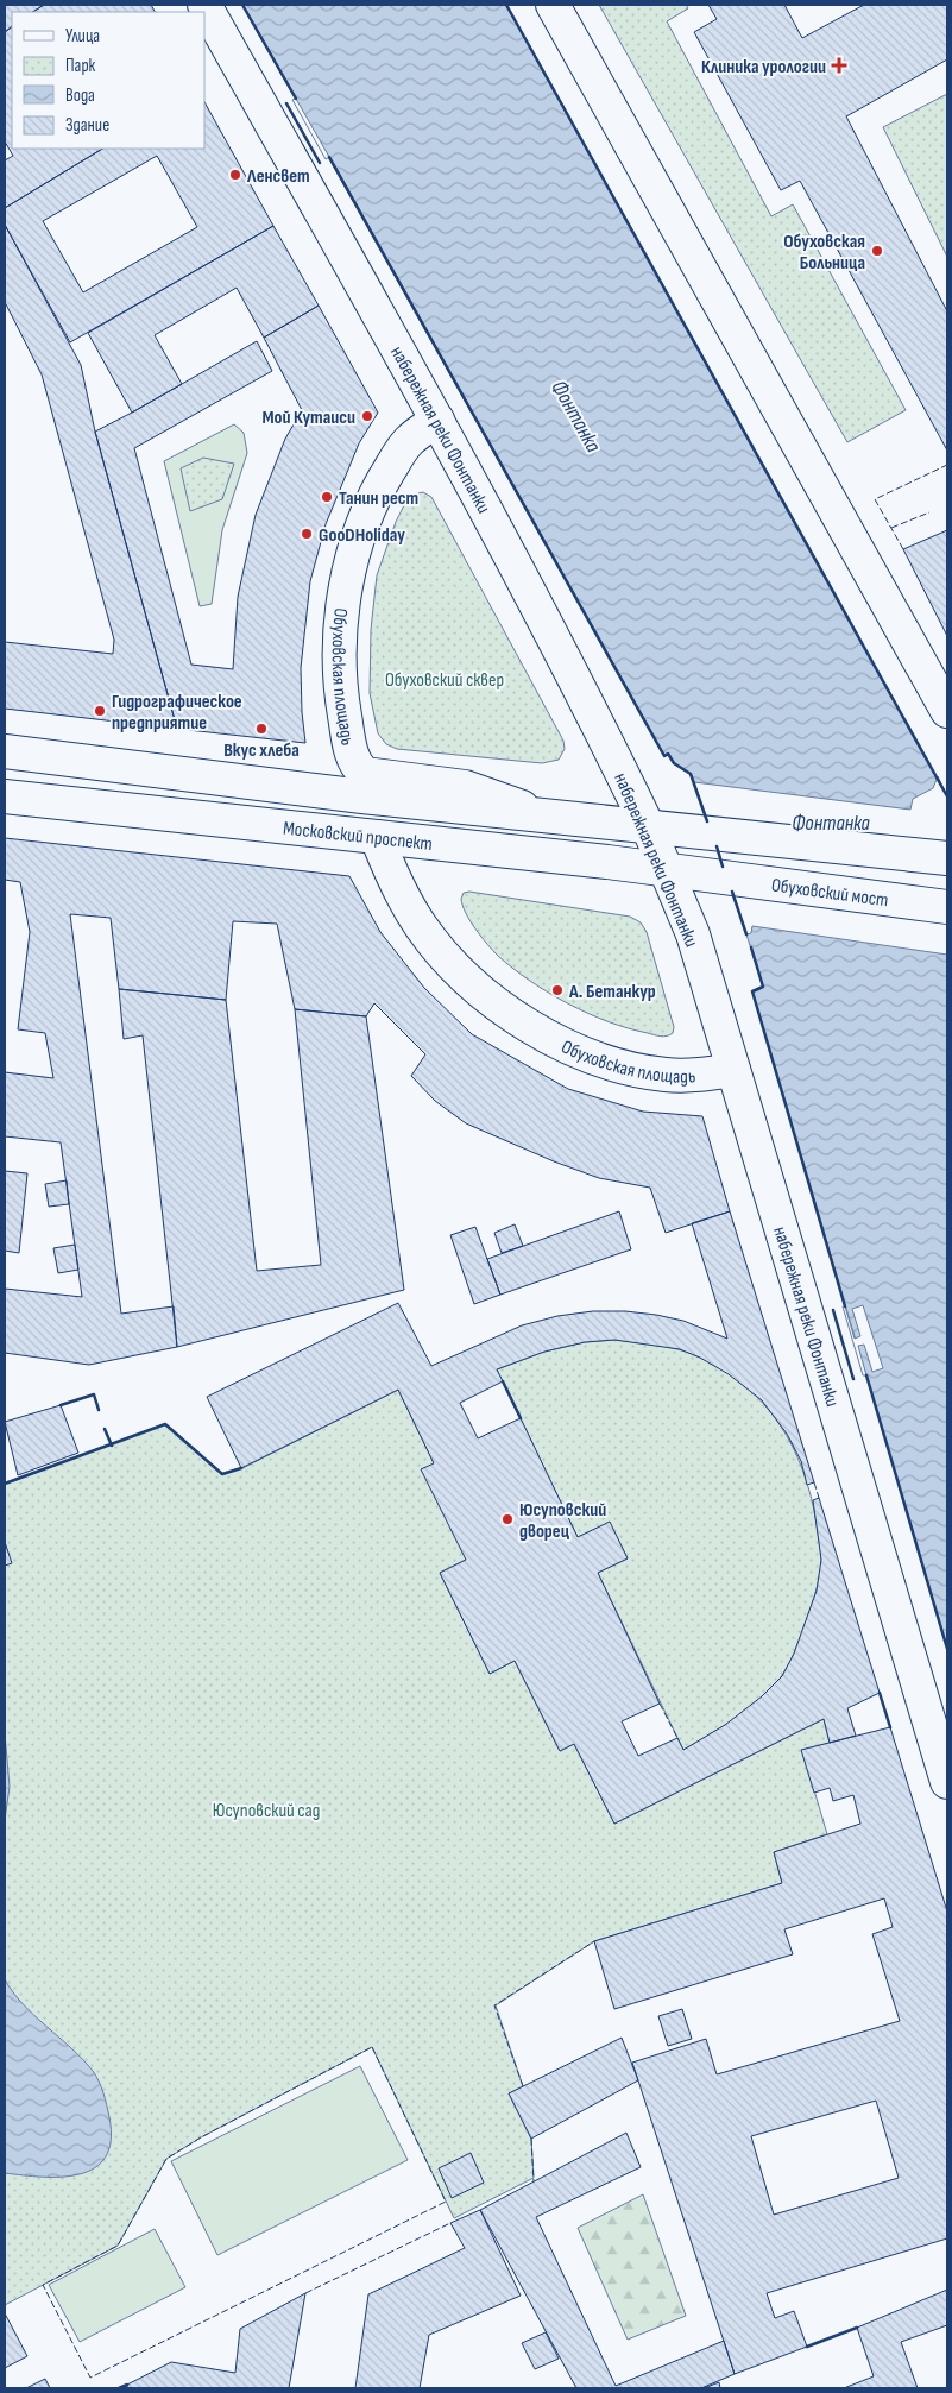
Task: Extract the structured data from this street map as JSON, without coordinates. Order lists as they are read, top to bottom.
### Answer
{
  "streets": {
    "main road": [
      "набережная реки Фонтанки",
      "Обуховская площадь",
      "Московский проспект",
      "Обуховский мост"
    ]
  },
  "crossings": [
    ["набережная реки Фонтанки", "Обуховская площадь"],
    ["набережная реки Фонтанки", "Московский проспект"],
    ["Обуховская площадь", "Московский проспект"],
    ["Московский проспект", "Обуховский мост"]
  ],
  "water": ["Фонтанка"],
  "parks": ["Обуховский сквер", "Юсуповский сад"],
  "places": {
    "health": ["Клиника урологии"],
    "other": [
      "Ленсвет",
      "Обуховская Больница",
      "Мой Кутаиси",
      "Танин рест",
      "GooDHoliday",
      "Гидрографическое предприятие",
      "Вкус хлеба",
      "А. Бетанкур",
      "Юсуповский дворец"
    ]
  },
  "legend": [
    "Улица",
    "Парк",
    "Вода",
    "Здание"
  ]
}
